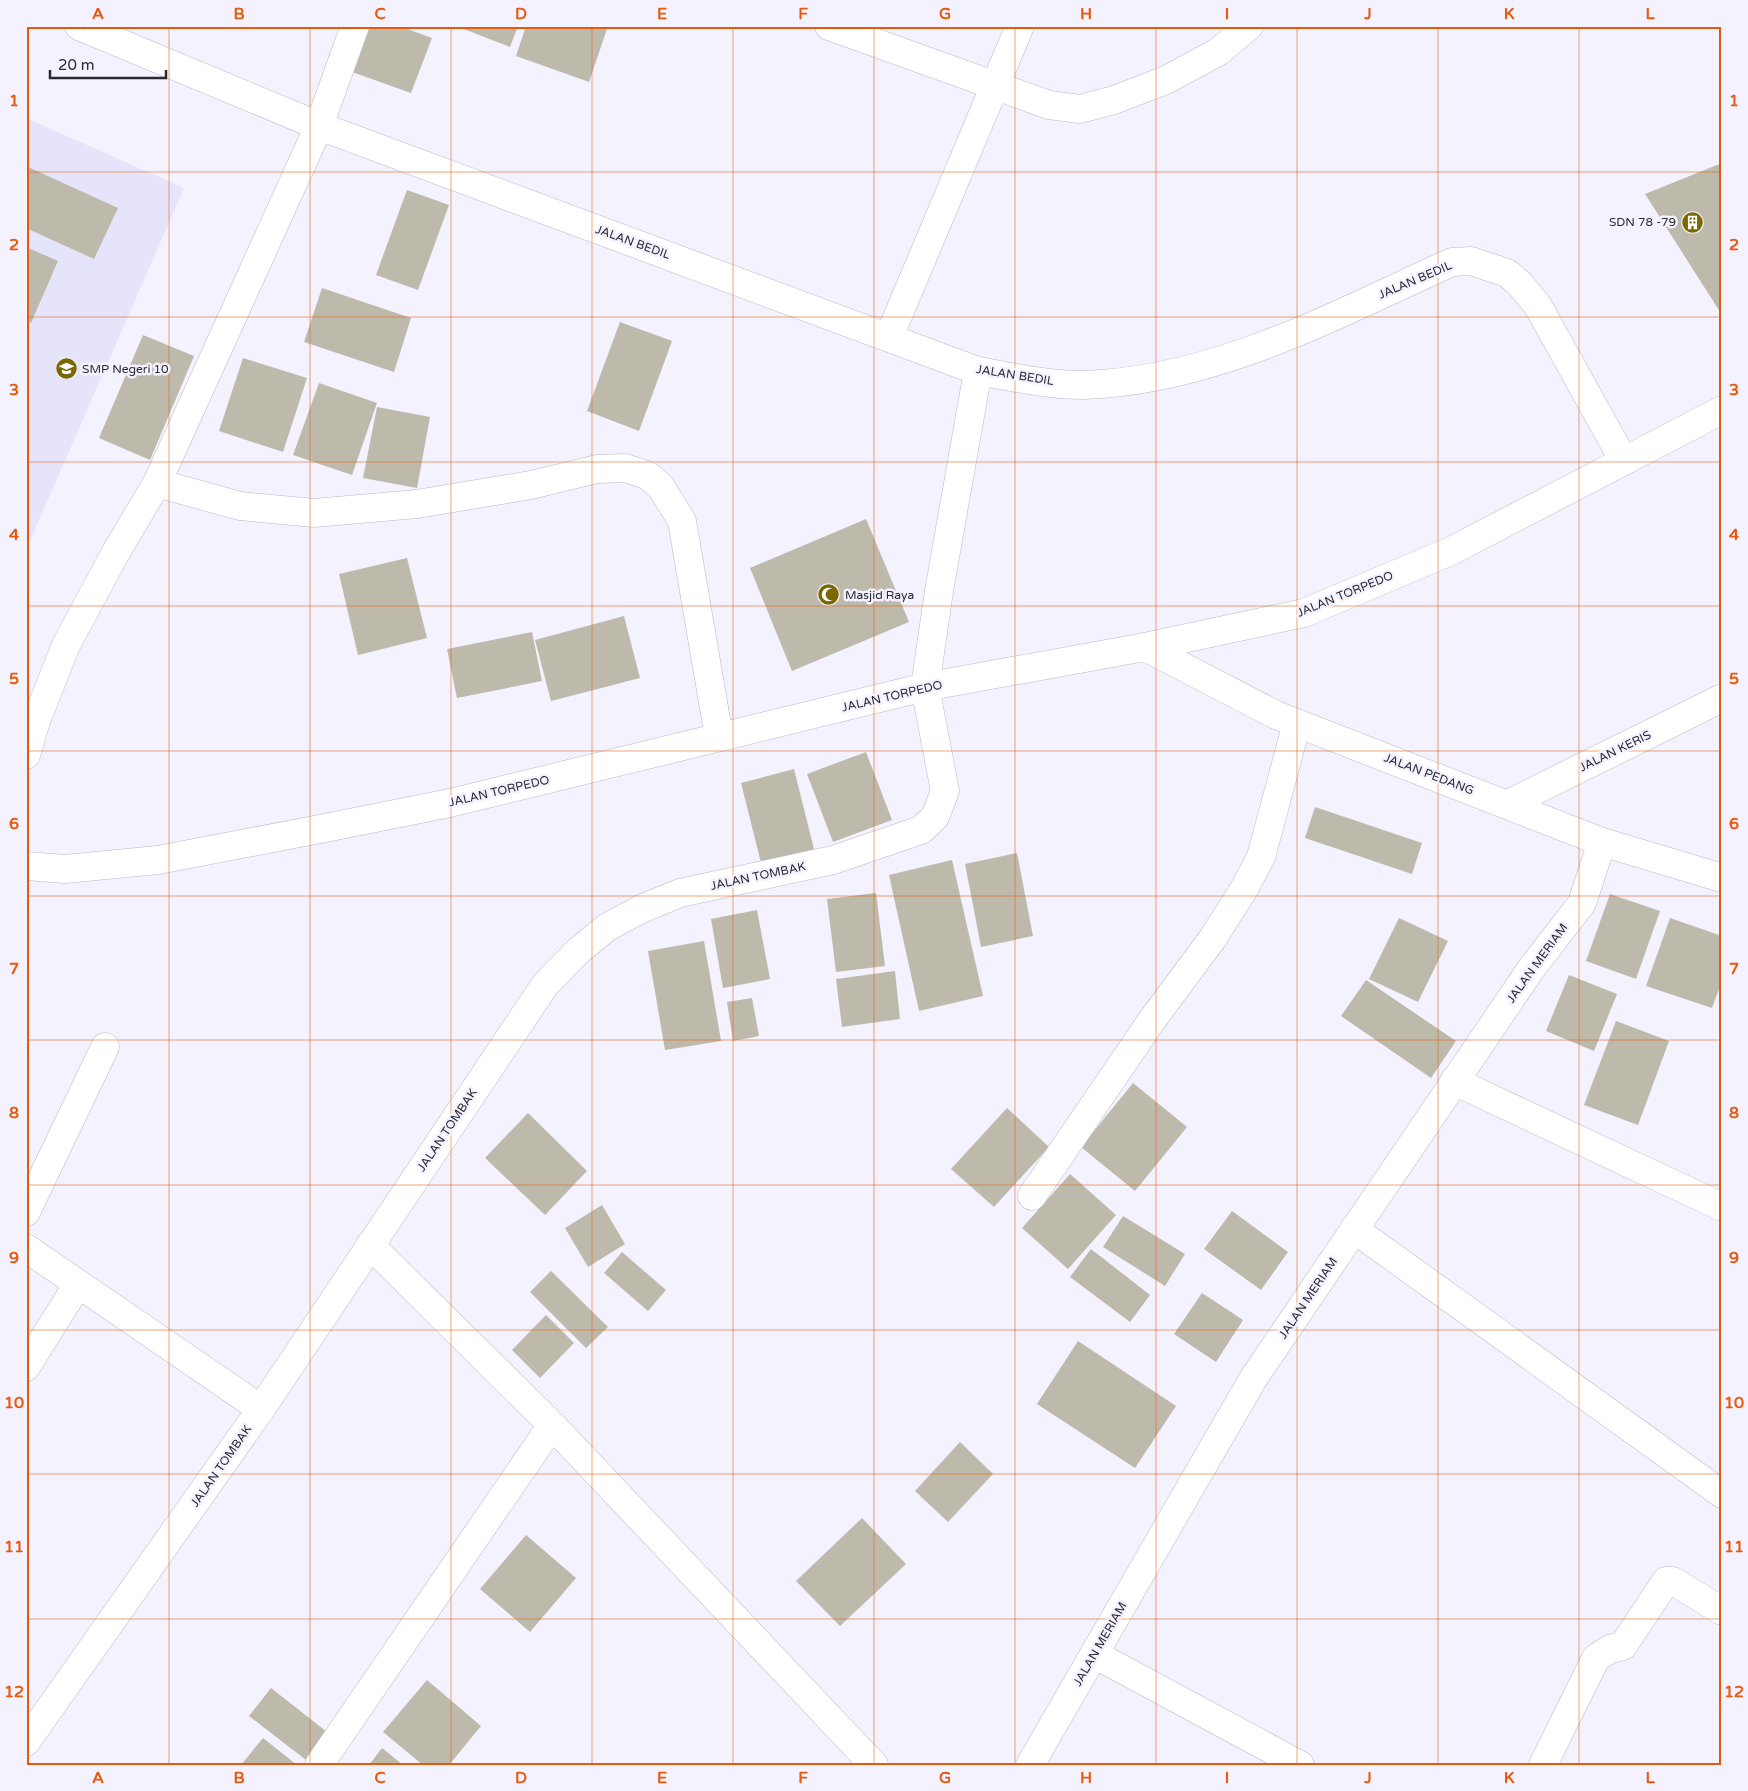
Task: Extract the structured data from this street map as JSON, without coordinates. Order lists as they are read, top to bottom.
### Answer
{
  "streets": {
    "street": [
      "JALAN BEDIL",
      "JALAN TORPEDO",
      "JALAN KERIS",
      "JALAN PEDANG",
      "JALAN TOMBAK",
      "JALAN MERIAM"
    ]
  },
  "crossings": [
    ["JALAN BEDIL", "JALAN TORPEDO"],
    ["JALAN BEDIL", "JALAN TOMBAK"],
    ["JALAN TORPEDO", "JALAN PEDANG"],
    ["JALAN TORPEDO", "JALAN TOMBAK"],
    ["JALAN KERIS", "JALAN PEDANG"],
    ["JALAN PEDANG", "JALAN MERIAM"]
  ],
  "places": {
    "building": ["SDN 78 -79"],
    "school or university": ["SMP Negeri 10"],
    "mosque": ["Masjid Raya"]
  },
  "scale_bar": "20 m",
  "grid": {
    "columns": [
      "A",
      "B",
      "C",
      "D",
      "E",
      "F",
      "G",
      "H",
      "I",
      "J",
      "K",
      "L"
    ],
    "rows": [
      "1",
      "2",
      "3",
      "4",
      "5",
      "6",
      "7",
      "8",
      "9",
      "10",
      "11",
      "12"
    ]
  }
}
